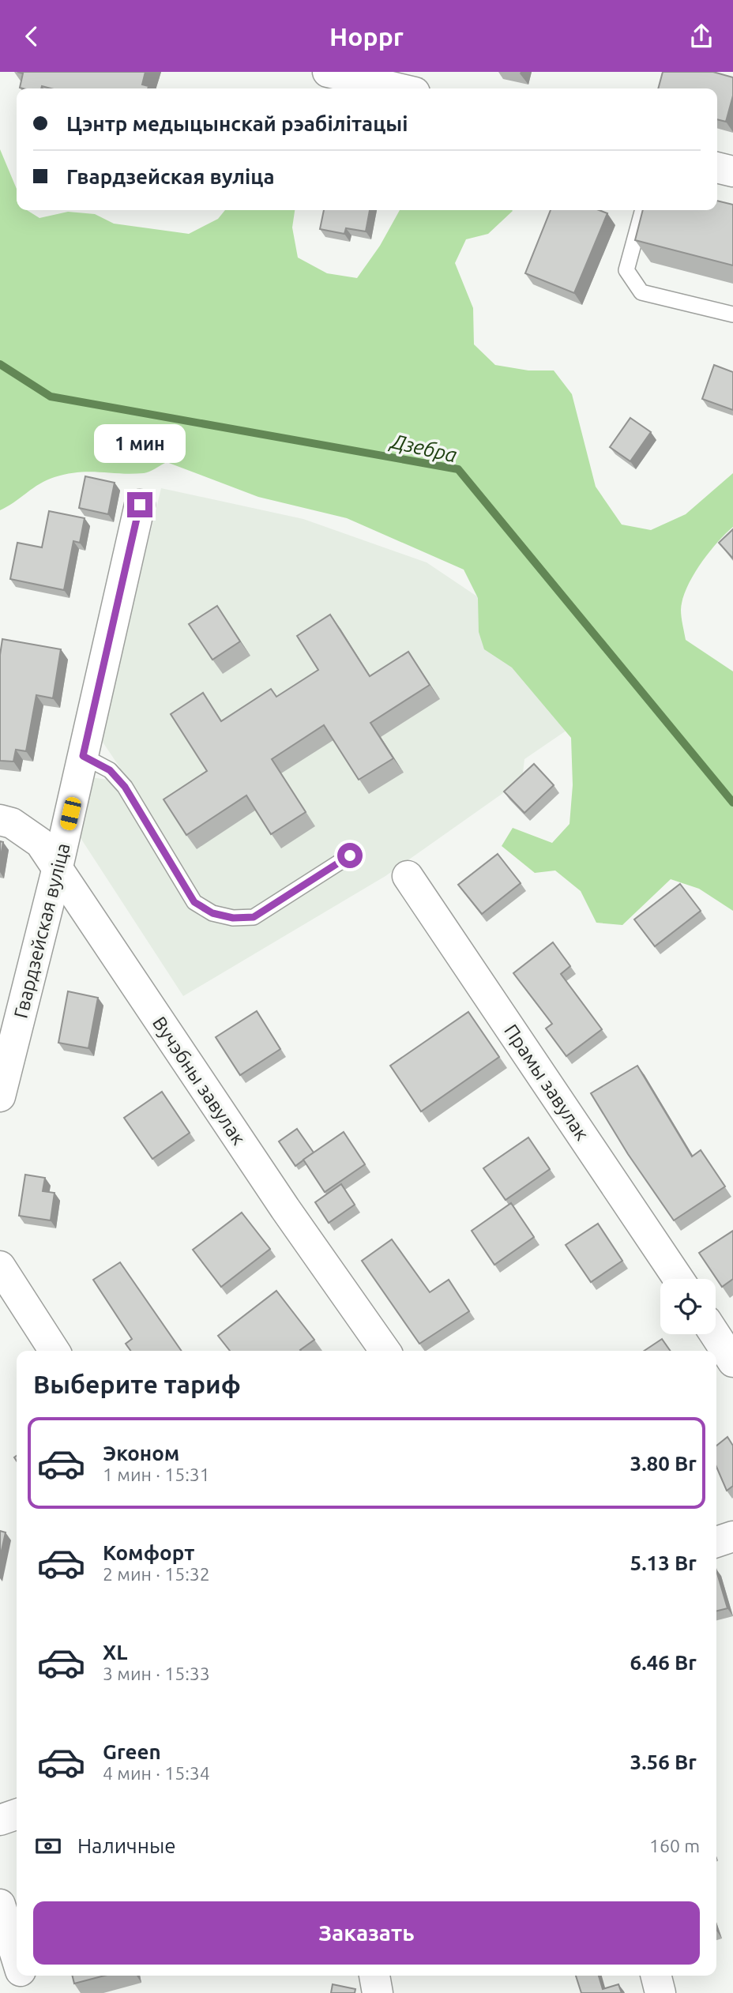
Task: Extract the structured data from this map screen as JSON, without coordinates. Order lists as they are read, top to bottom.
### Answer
{
  "streets": {
    "street": ["Гвардзейская вуліца", "Вучэбны завулак", "Прамы завулак"]
  },
  "crossings": [
    ["Гвардзейская вуліца", "Вучэбны завулак"]
  ],
  "water": ["Дзебра"],
  "page": {
    "header": "Hoppr",
    "banner": ["Цэнтр медыцынскай рэабілітацыі", "Гвардзейская вуліца"],
    "bubble": "1 мин",
    "heading": "Выберите тариф",
    "list": [
      {
        "name": "Эконом",
        "note": "1 мин · 15:31",
        "value": "3.80 Br"
      },
      {
        "name": "Комфорт",
        "note": "2 мин · 15:32",
        "value": "5.13 Br"
      },
      {
        "name": "XL",
        "note": "3 мин · 15:33",
        "value": "6.46 Br"
      },
      {
        "name": "Green",
        "note": "4 мин · 15:34",
        "value": "3.56 Br"
      }
    ],
    "pay": ["Наличные", "160 m"],
    "buttons": "Заказать"
  }
}
